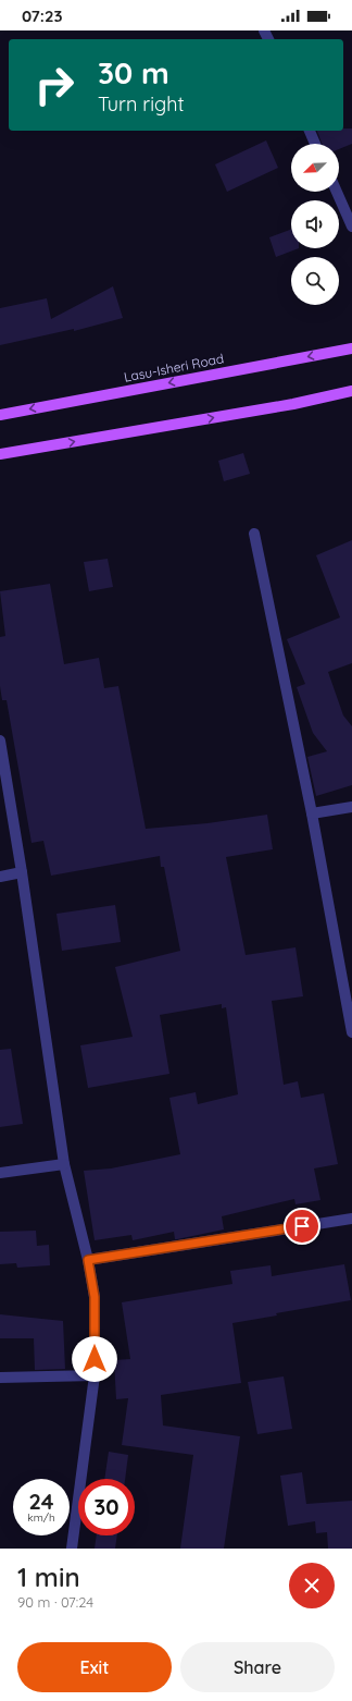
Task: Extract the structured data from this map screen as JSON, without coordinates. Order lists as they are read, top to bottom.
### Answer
{
  "streets": {
    "main road": ["Lasu-Isheri Road"]
  },
  "north": "bottom left",
  "page": {
    "status": "07:23",
    "turn": ["30 m", "Turn right"],
    "speed": "24 km/h",
    "limit": "30",
    "heading": ["1 min", "90 m · 07:24"],
    "buttons": ["Exit", "Share"]
  }
}
